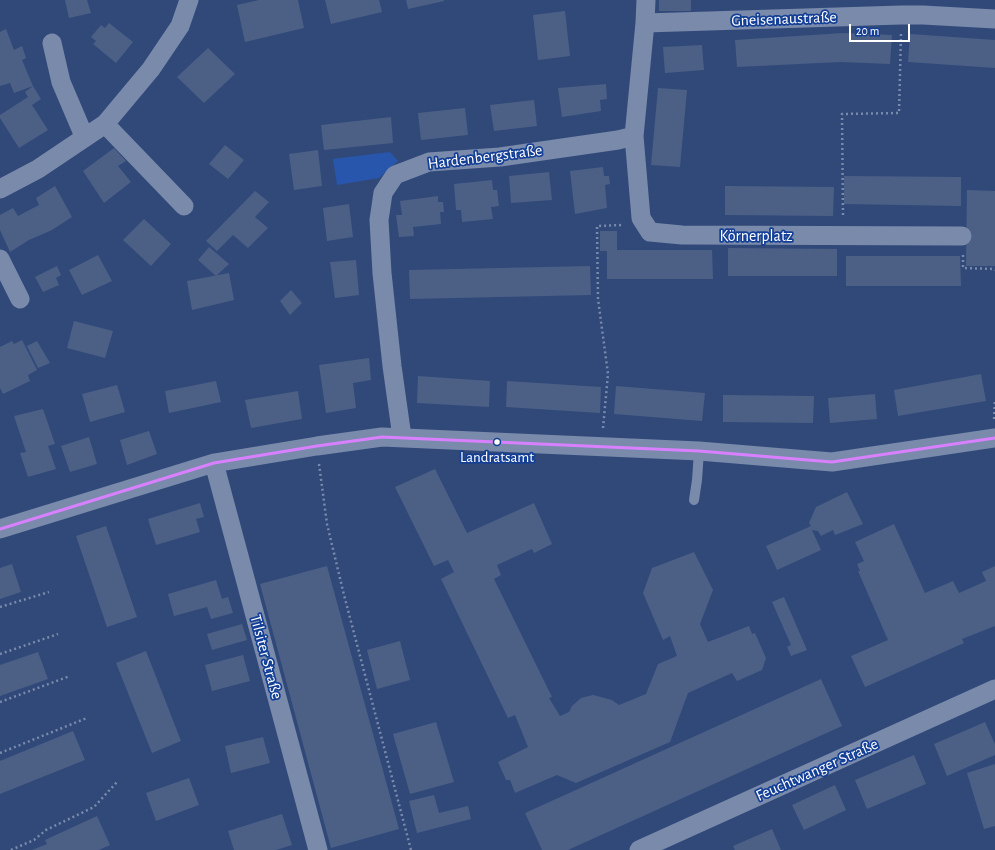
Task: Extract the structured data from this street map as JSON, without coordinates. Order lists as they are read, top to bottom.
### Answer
{
  "streets": {
    "street": [
      "Gneisenaustraße",
      "Hardenbergstraße",
      "Körnerplatz",
      "Tilsiter Straße",
      "Feuchtwanger Straße"
    ]
  },
  "places": ["Landratsamt"],
  "scale_bar": "20 m"
}
